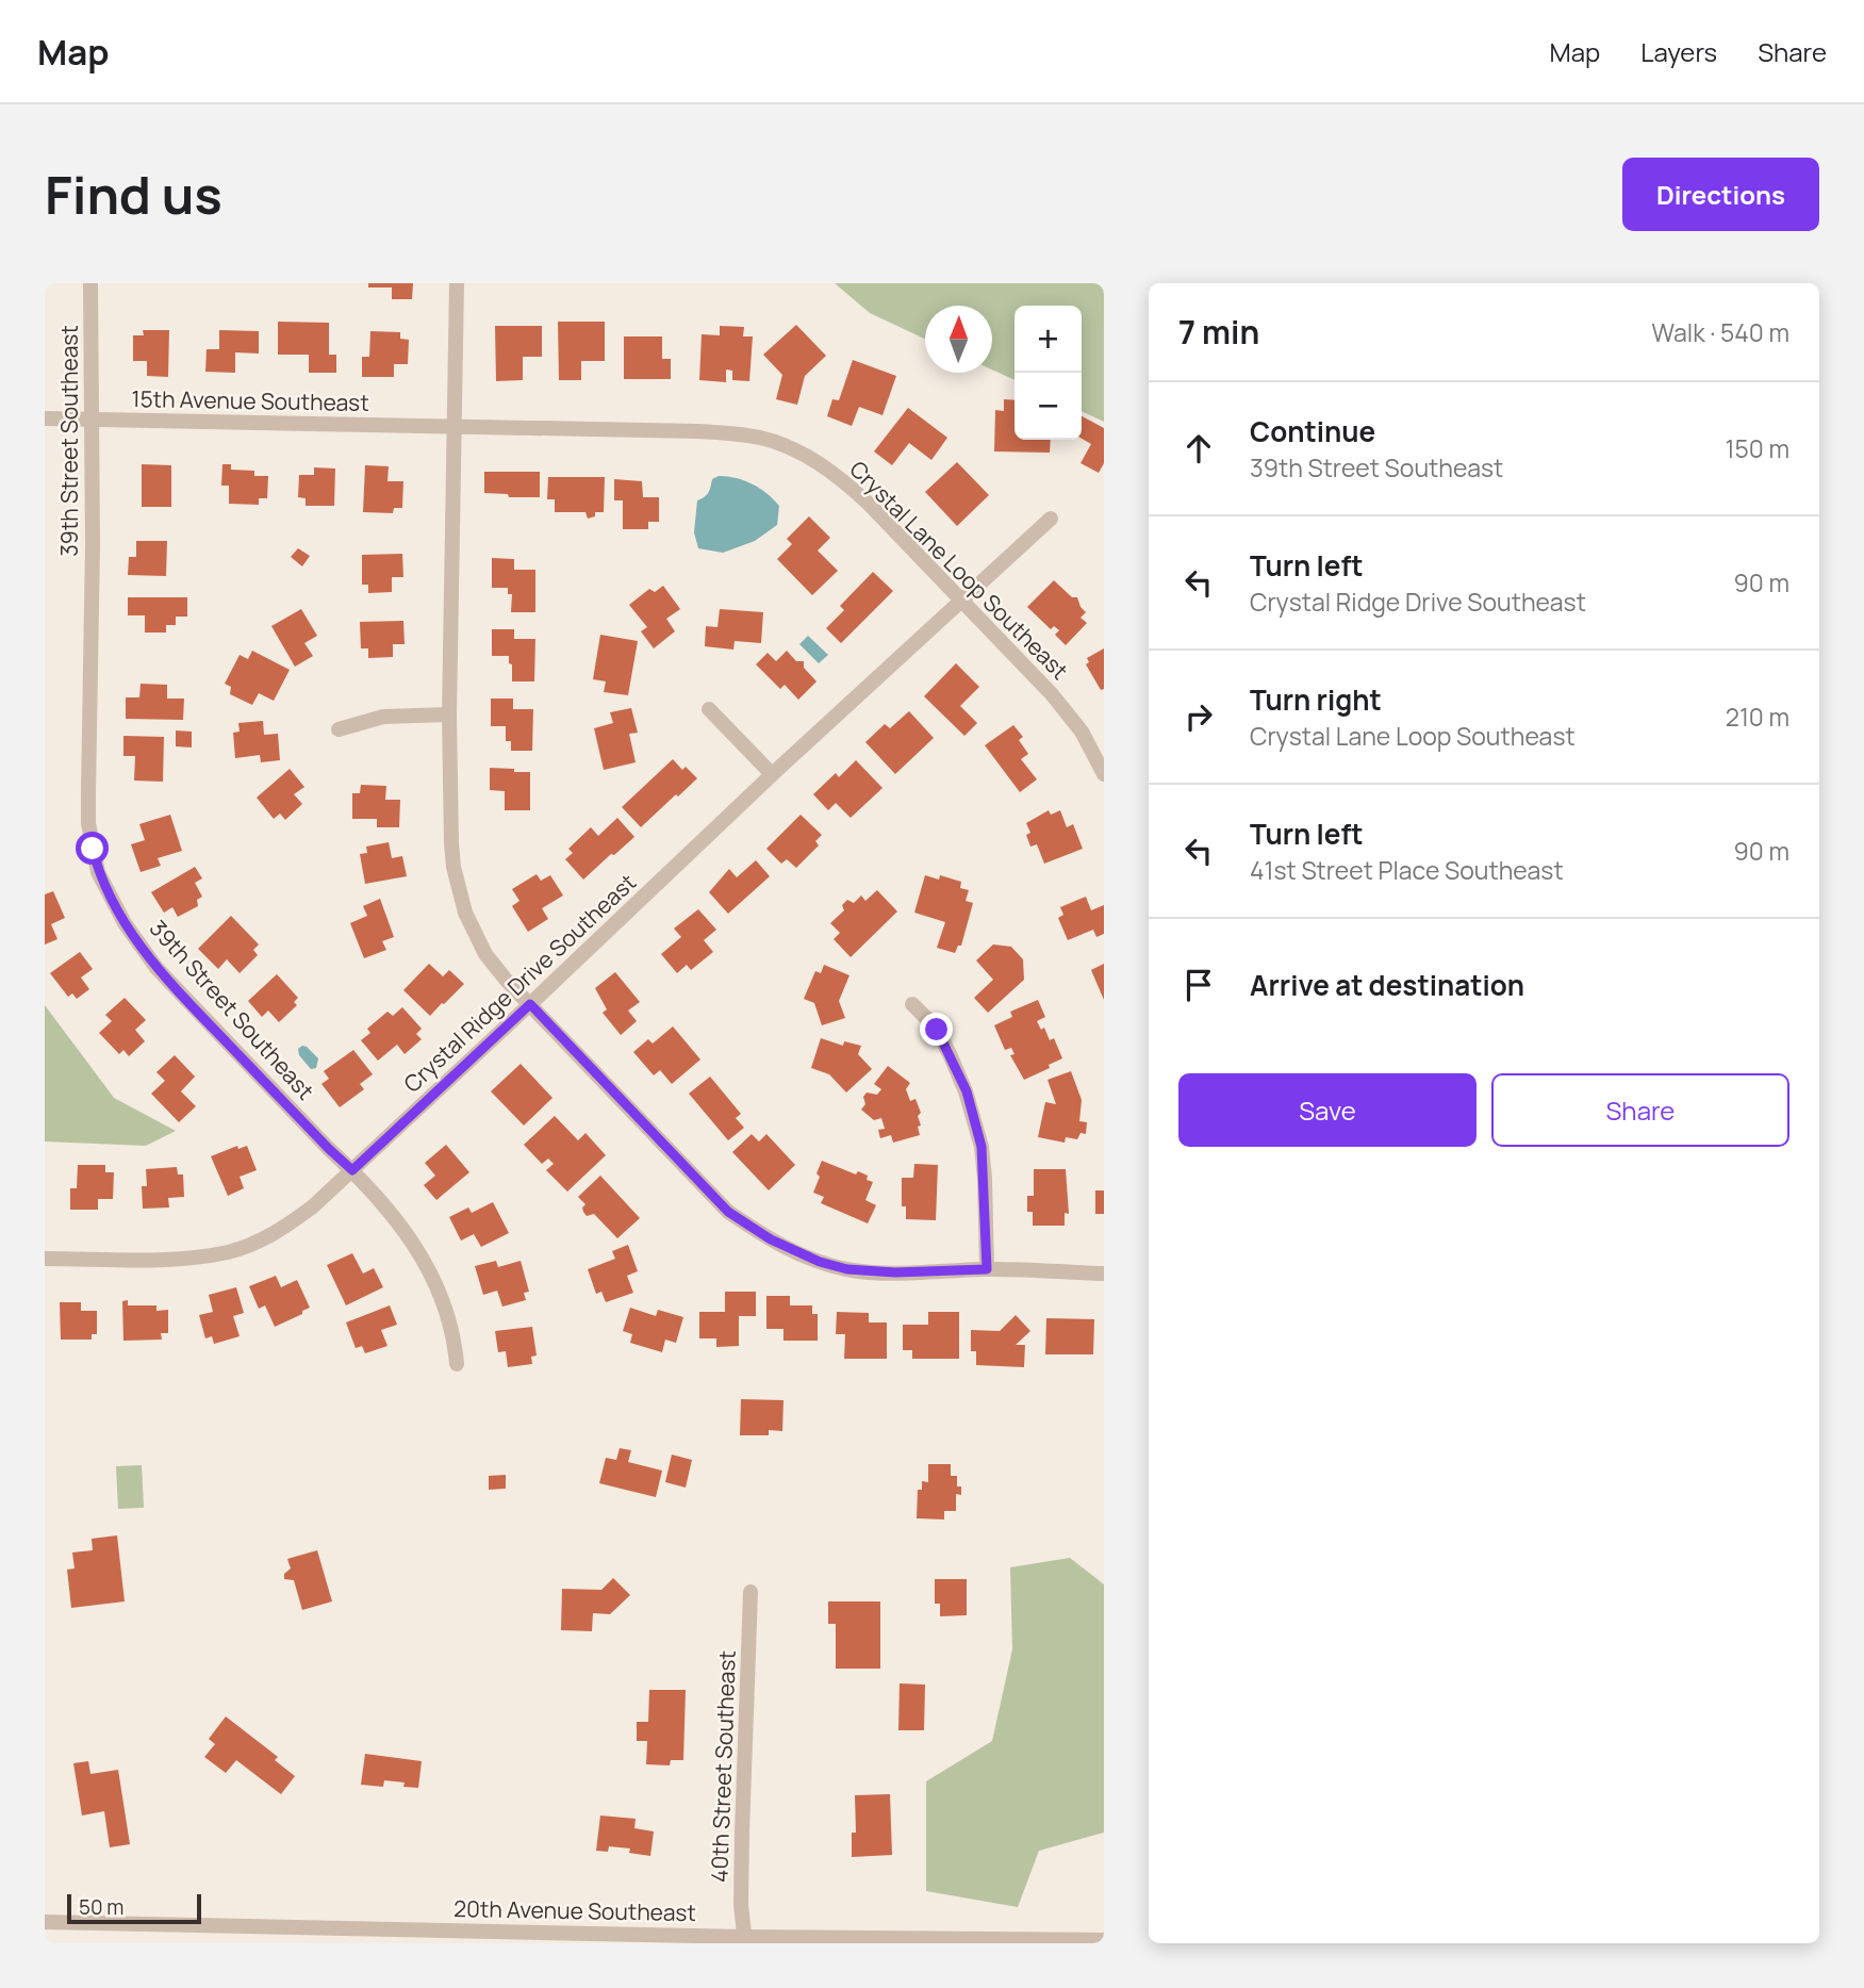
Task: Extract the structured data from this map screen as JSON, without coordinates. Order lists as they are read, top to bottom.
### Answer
{
  "streets": {
    "street": [
      "15th Avenue Southeast",
      "39th Street Southeast",
      "Crystal Lane Loop Southeast",
      "Crystal Ridge Drive Southeast",
      "40th Street Southeast",
      "20th Avenue Southeast"
    ]
  },
  "crossings": [
    ["15th Avenue Southeast", "39th Street Southeast"],
    ["15th Avenue Southeast", "Crystal Lane Loop Southeast"],
    ["39th Street Southeast", "Crystal Ridge Drive Southeast"],
    ["Crystal Lane Loop Southeast", "Crystal Ridge Drive Southeast"],
    ["40th Street Southeast", "20th Avenue Southeast"]
  ],
  "scale_bar": "50 m",
  "north": "top",
  "page": {
    "header": "Map",
    "nav": ["Map", "Layers", "Share"],
    "buttons": [
      "Directions",
      ["Save", "Share"]
    ],
    "title": "Find us",
    "heading": ["7 min", "Walk · 540 m"],
    "map_buttons": ["+", "−"],
    "list": [
      ["Continue", "39th Street Southeast", "150 m"],
      ["Turn left", "Crystal Ridge Drive Southeast", "90 m"],
      ["Turn right", "Crystal Lane Loop Southeast", "210 m"],
      ["Turn left", "41st Street Place Southeast", "90 m"],
      "Arrive at destination"
    ],
    "scale": "50 m"
  }
}
